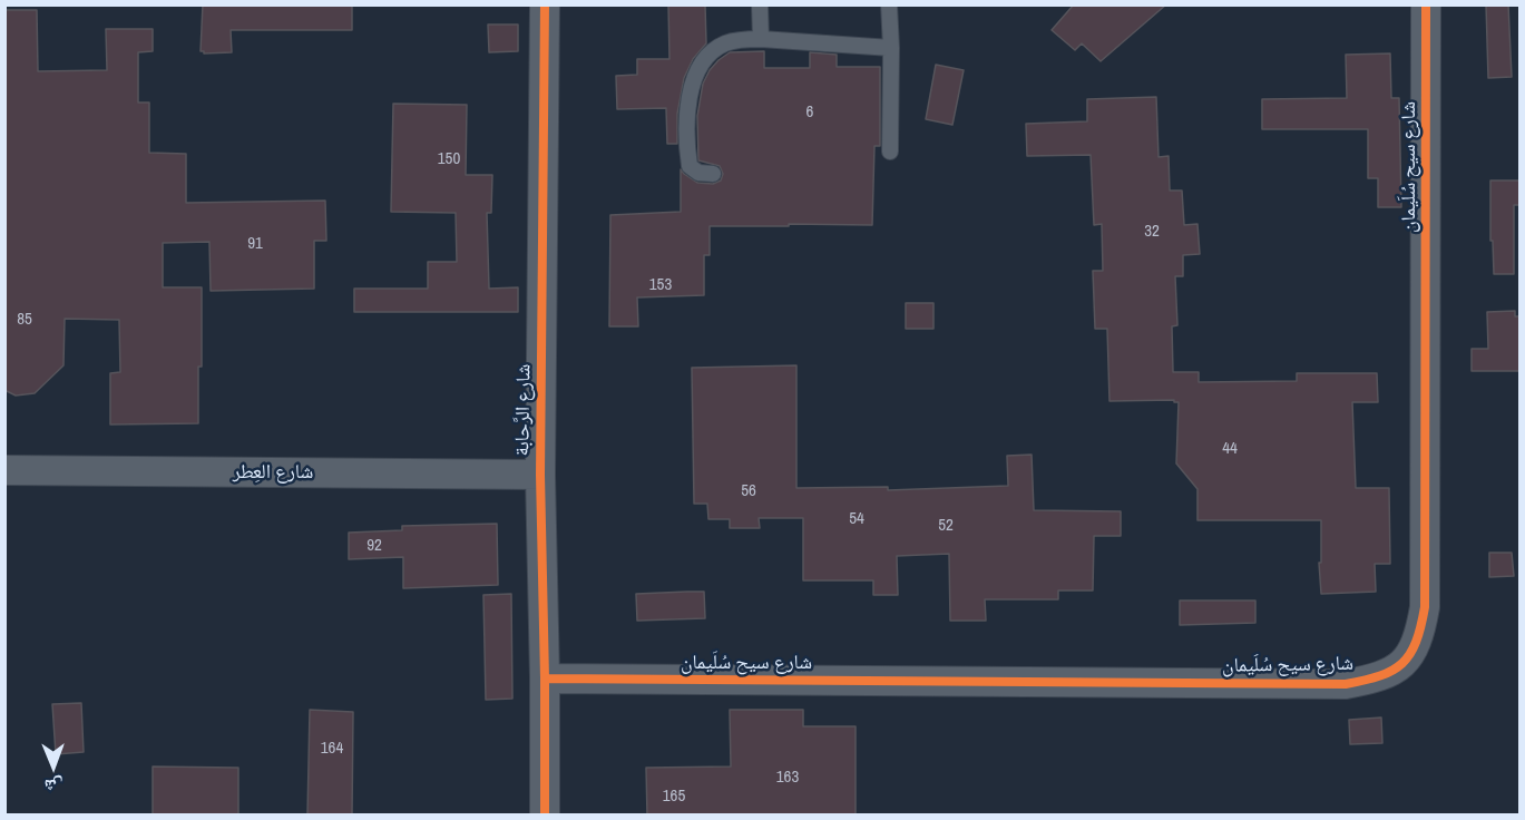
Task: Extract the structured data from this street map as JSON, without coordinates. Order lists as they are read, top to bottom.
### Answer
{
  "streets": {
    "street": ["شارع سيح سُلَيمان", "شارع الرَّحابة", "شارع العِطر"]
  },
  "crossings": [
    ["شارع سيح سُلَيمان", "شارع الرَّحابة"],
    ["شارع الرَّحابة", "شارع العِطر"]
  ],
  "house_numbers": [
    "6",
    "150",
    "32",
    "91",
    "153",
    "85",
    "44",
    "56",
    "54",
    "52",
    "92",
    "164",
    "163",
    "165"
  ],
  "north": "bottom"
}
